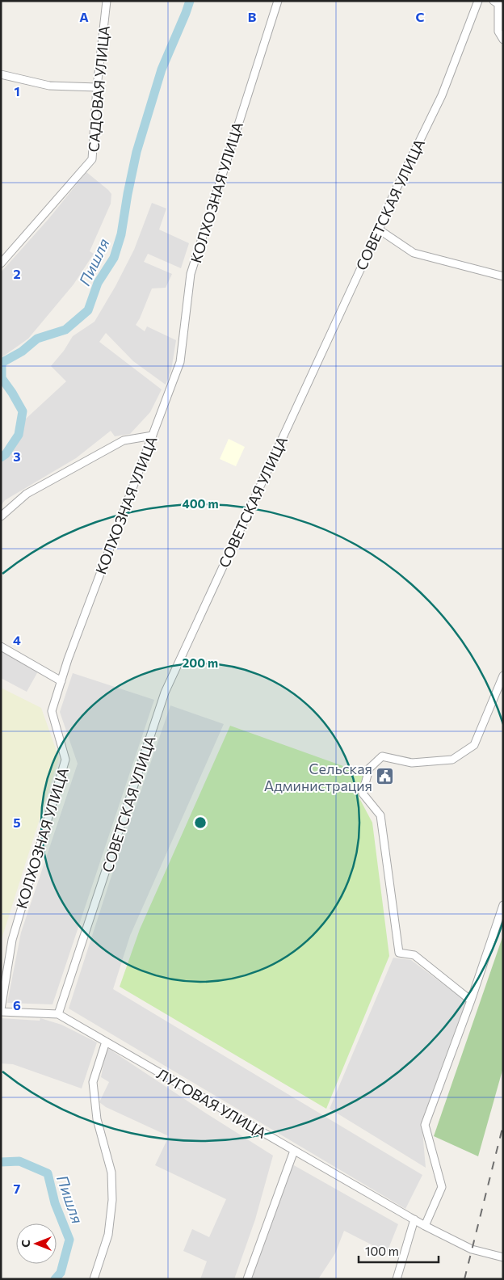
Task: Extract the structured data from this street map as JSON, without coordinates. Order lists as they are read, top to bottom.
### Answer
{
  "streets": {
    "street": [
      "САДОВАЯ УЛИЦА",
      "КОЛХОЗНАЯ УЛИЦА",
      "СОВЕТСКАЯ УЛИЦА",
      "ЛУГОВАЯ УЛИЦА"
    ]
  },
  "crossings": [
    ["КОЛХОЗНАЯ УЛИЦА", "ЛУГОВАЯ УЛИЦА"],
    ["СОВЕТСКАЯ УЛИЦА", "ЛУГОВАЯ УЛИЦА"]
  ],
  "water": ["Пишля"],
  "places": {
    "public building": ["Сельская Администрация"]
  },
  "scale_bar": "100 m",
  "north": "left",
  "grid": {
    "columns": ["A", "B", "C"],
    "rows": [
      "1",
      "2",
      "3",
      "4",
      "5",
      "6",
      "7"
    ]
  },
  "rings": ["400 m", "200 m"]
}
